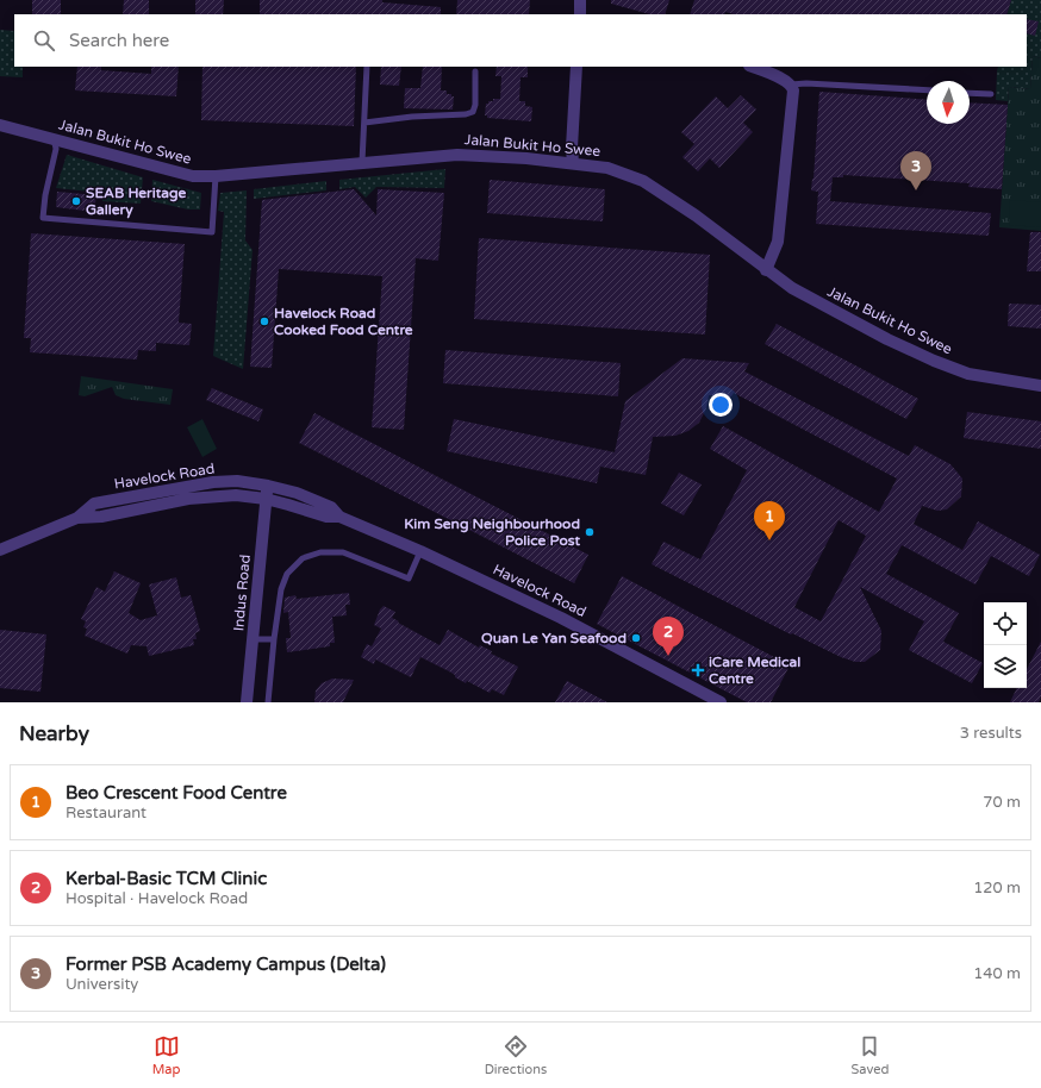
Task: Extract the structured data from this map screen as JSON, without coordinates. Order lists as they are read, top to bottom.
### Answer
{
  "streets": {
    "street": ["Jalan Bukit Ho Swee", "Havelock Road", "Indus Road"]
  },
  "crossings": [
    ["Havelock Road", "Indus Road"]
  ],
  "places": {
    "other": [
      "SEAB Heritage Gallery",
      "Havelock Road Cooked Food Centre",
      "Kim Seng Neighbourhood Police Post",
      "Quan Le Yan Seafood"
    ],
    "health": ["iCare Medical Centre"]
  },
  "north": "bottom",
  "page": {
    "search": "Search here",
    "pins": ["3", "1", "2"],
    "heading": ["Nearby", "3 results"],
    "list": [
      {
        "mark": "1",
        "name": "Beo Crescent Food Centre",
        "note": "Restaurant",
        "value": "70 m"
      },
      {
        "mark": "2",
        "name": "Kerbal-Basic TCM Clinic",
        "note": "Hospital · Havelock Road",
        "value": "120 m"
      },
      {
        "mark": "3",
        "name": "Former PSB Academy Campus (Delta)",
        "note": "University",
        "value": "140 m"
      }
    ],
    "nav": ["Map", "Directions", "Saved"]
  }
}
